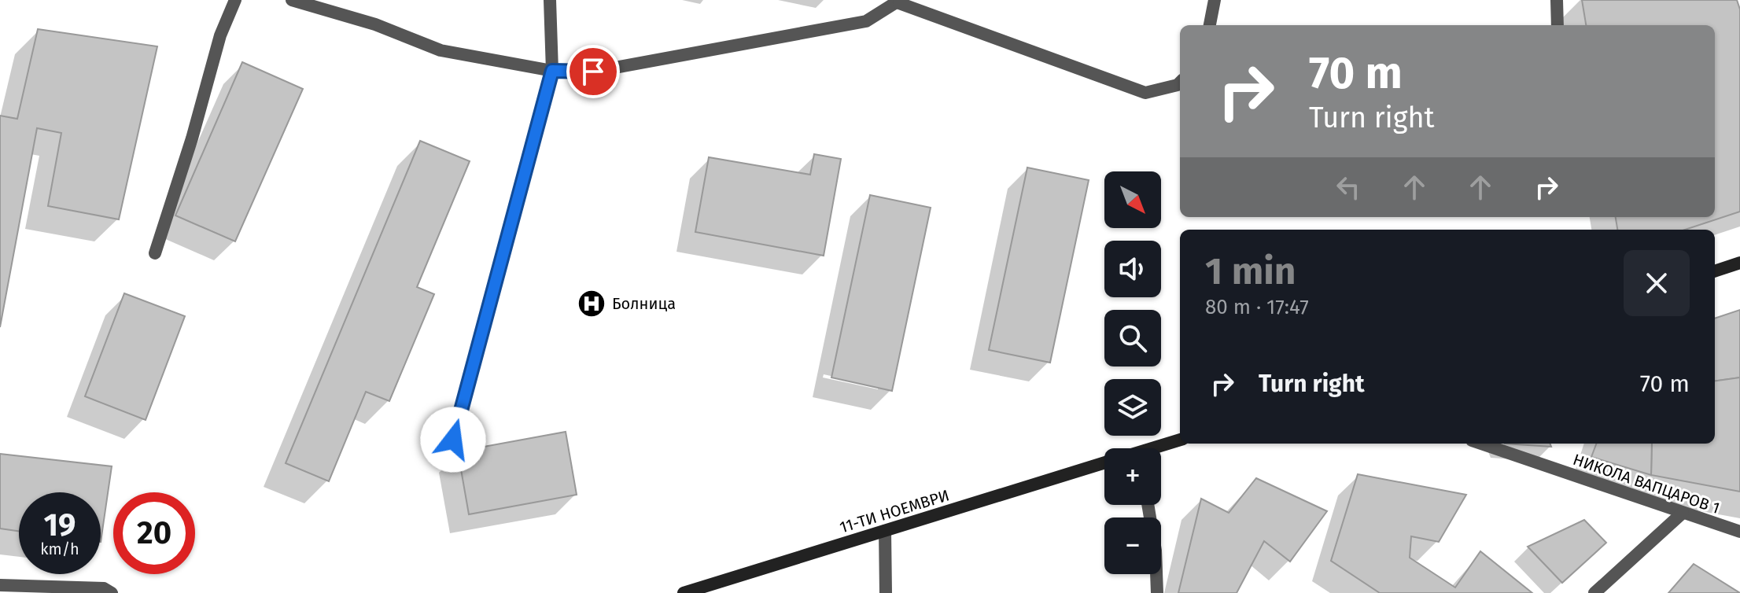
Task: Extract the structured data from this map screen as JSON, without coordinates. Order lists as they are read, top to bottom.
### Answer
{
  "streets": {
    "main road": ["11-ТИ НОЕМВРИ"],
    "street": ["НИКОЛА ВАПЦАРОВ 1"]
  },
  "places": {
    "hospital": ["Болница"]
  },
  "north": "bottom right",
  "page": {
    "turn": ["70 m", "Turn right"],
    "map_buttons": ["+", "−"],
    "heading": ["1 min", "80 m · 17:47"],
    "list": [
      {
        "name": "Turn right",
        "value": "70 m"
      }
    ],
    "speed": "19 km/h",
    "limit": "20"
  }
}
